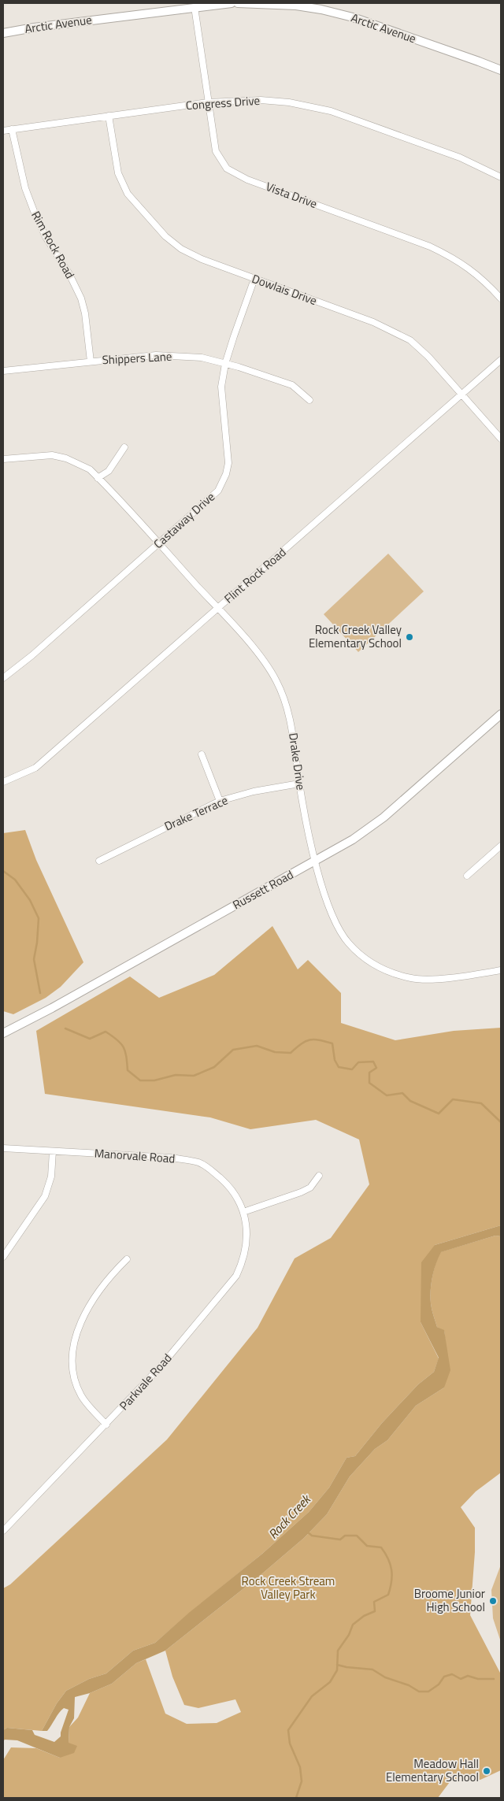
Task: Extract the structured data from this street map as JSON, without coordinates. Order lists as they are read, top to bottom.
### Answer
{
  "streets": {
    "street": [
      "Arctic Avenue",
      "Congress Drive",
      "Vista Drive",
      "Rim Rock Road",
      "Dowlais Drive",
      "Shippers Lane",
      "Castaway Drive",
      "Flint Rock Road",
      "Drake Drive",
      "Drake Terrace",
      "Russett Road",
      "Manorvale Road",
      "Parkvale Road"
    ]
  },
  "crossings": [
    ["Arctic Avenue", "Vista Drive"],
    ["Congress Drive", "Vista Drive"],
    ["Congress Drive", "Rim Rock Road"],
    ["Congress Drive", "Dowlais Drive"],
    ["Rim Rock Road", "Shippers Lane"],
    ["Dowlais Drive", "Castaway Drive"],
    ["Dowlais Drive", "Flint Rock Road"],
    ["Shippers Lane", "Castaway Drive"],
    ["Castaway Drive", "Drake Drive"],
    ["Flint Rock Road", "Drake Drive"],
    ["Drake Drive", "Drake Terrace"],
    ["Drake Drive", "Russett Road"],
    ["Manorvale Road", "Parkvale Road"]
  ],
  "water": ["Rock Creek"],
  "parks": ["Rock Creek Stream Valley Park"],
  "places": ["Rock Creek Valley Elementary School", "Broome Junior High School", "Meadow Hall Elementary School"]
}
